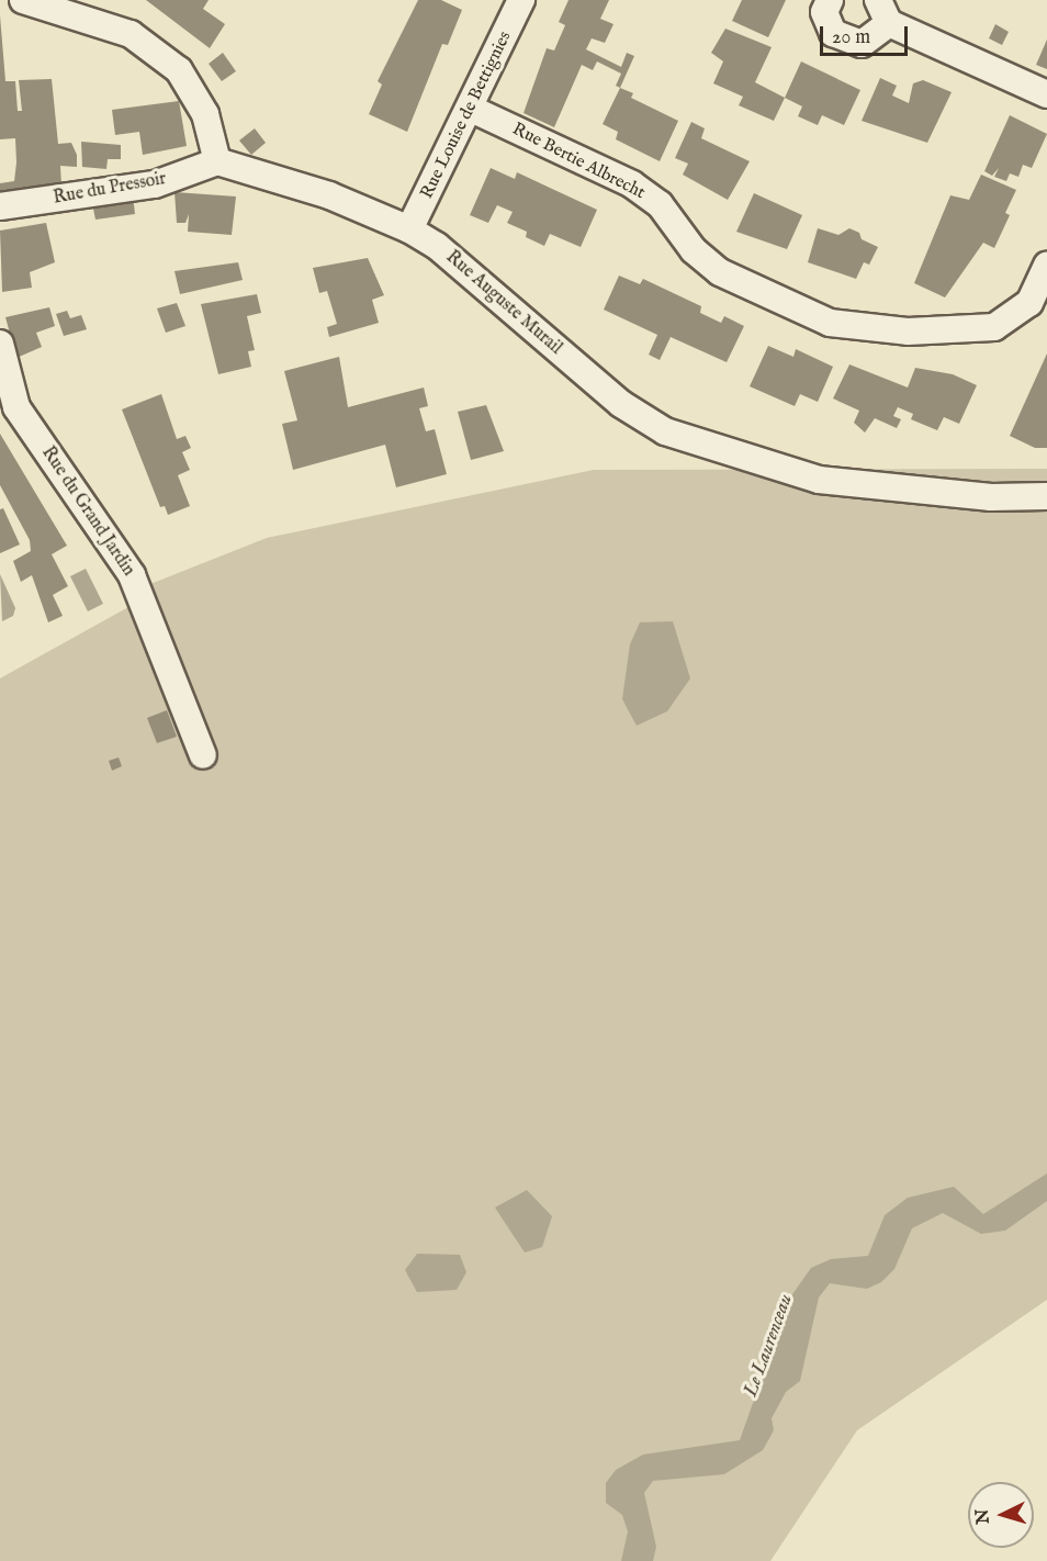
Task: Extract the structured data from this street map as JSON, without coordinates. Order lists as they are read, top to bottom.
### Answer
{
  "streets": {
    "street": [
      "Rue Louise de Bettignies",
      "Rue Bertie Albrecht",
      "Rue du Pressoir",
      "Rue Auguste Murail",
      "Rue du Grand Jardin"
    ]
  },
  "crossings": [
    ["Rue Louise de Bettignies", "Rue Bertie Albrecht"],
    ["Rue Louise de Bettignies", "Rue Auguste Murail"],
    ["Rue du Pressoir", "Rue Auguste Murail"]
  ],
  "water": ["Le Laurenceau"],
  "scale_bar": "20 m",
  "north": "left"
}
